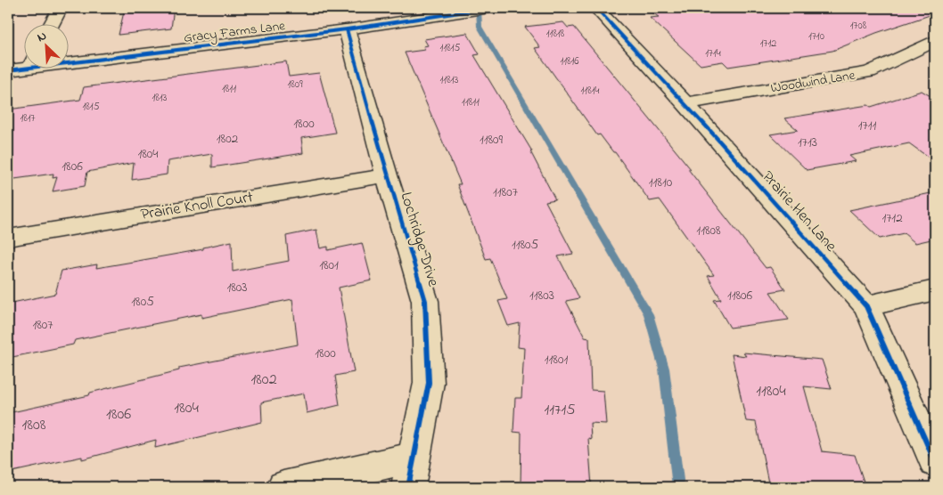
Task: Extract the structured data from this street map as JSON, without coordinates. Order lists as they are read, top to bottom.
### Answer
{
  "streets": {
    "street": [
      "Gracy Farms Lane",
      "Woodwind Lane",
      "Prairie Knoll Court",
      "Prairie Hen Lane",
      "Lochridge Drive"
    ]
  },
  "crossings": [
    ["Gracy Farms Lane", "Lochridge Drive"],
    ["Woodwind Lane", "Prairie Hen Lane"],
    ["Prairie Knoll Court", "Lochridge Drive"]
  ],
  "house_numbers": [
    "1708",
    "11818",
    "1710",
    "1712",
    "11815",
    "1714",
    "11816",
    "11813",
    "1809",
    "1811",
    "11814",
    "1813",
    "11811",
    "1815",
    "1817",
    "1800",
    "1711",
    "1802",
    "11809",
    "1713",
    "1804",
    "1806",
    "11810",
    "11807",
    "1712",
    "11808",
    "11805",
    "1801",
    "1803",
    "11803",
    "11806",
    "1805",
    "1807",
    "1800",
    "11801",
    "1802",
    "11804",
    "1804",
    "11715",
    "1806",
    "1808"
  ],
  "north": "top left"
}
